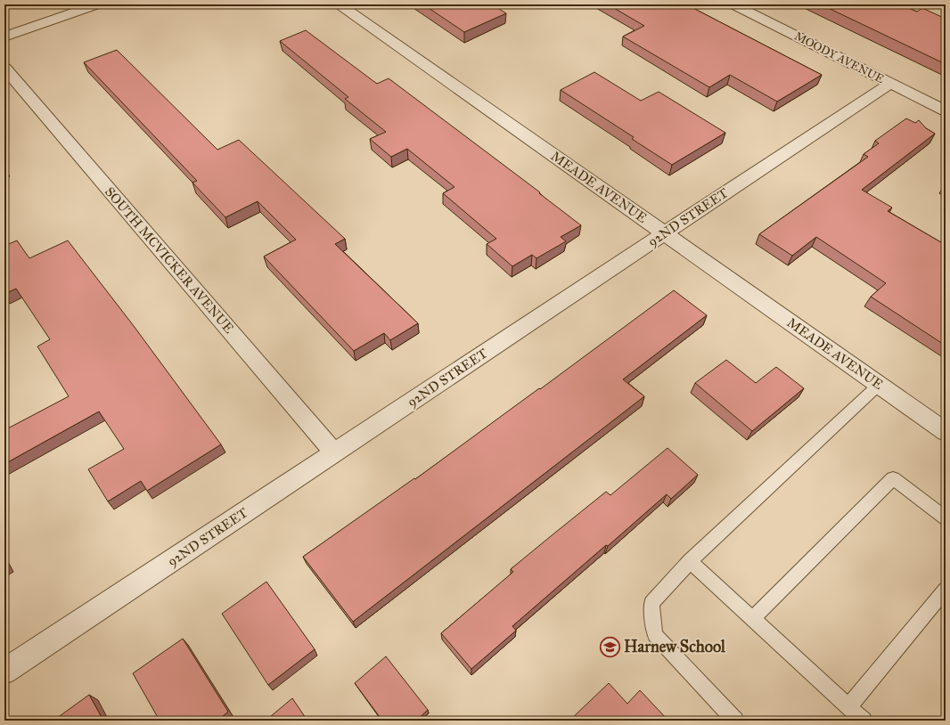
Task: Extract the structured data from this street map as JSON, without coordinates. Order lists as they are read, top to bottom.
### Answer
{
  "streets": {
    "street": [
      "MOODY AVENUE",
      "MEADE AVENUE",
      "92ND STREET",
      "SOUTH MCVICKER AVENUE"
    ]
  },
  "crossings": [
    ["MOODY AVENUE", "92ND STREET"],
    ["MEADE AVENUE", "92ND STREET"],
    ["92ND STREET", "SOUTH MCVICKER AVENUE"]
  ],
  "places": {
    "school or university": ["Harnew School"]
  }
}
